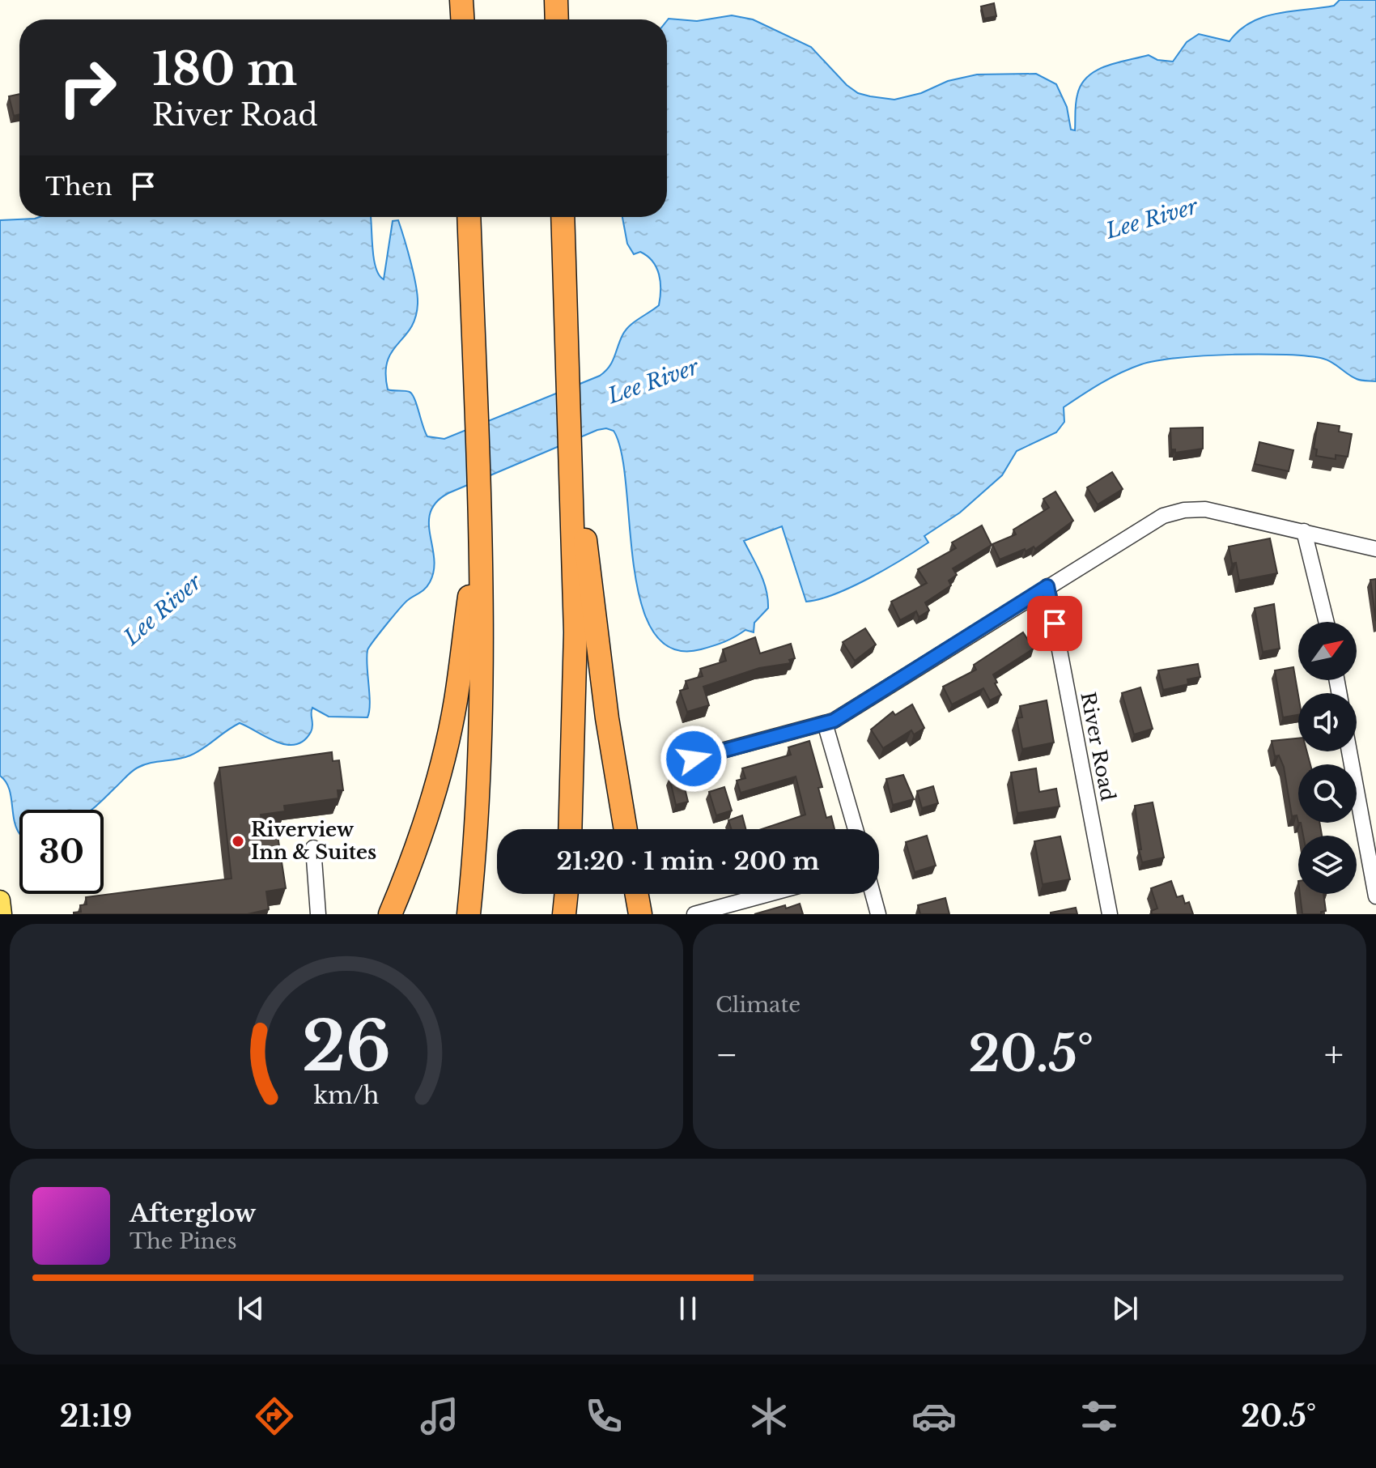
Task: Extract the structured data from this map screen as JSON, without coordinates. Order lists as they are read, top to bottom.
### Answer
{
  "streets": {
    "street": ["River Road"]
  },
  "water": ["Lee River"],
  "places": ["Riverview Inn & Suites"],
  "north": "top right",
  "page": {
    "turn": ["180 m", "River Road"],
    "then": "Then",
    "limit": "30",
    "trip": "21:20 · 1 min · 200 m",
    "tile": "Climate",
    "heat": ["−", "20.5°", "+"],
    "song": ["Afterglow", "The Pines"],
    "tabs": ["21:19", "20.5°"],
    "gauge": ["26", "km/h"]
  }
}
